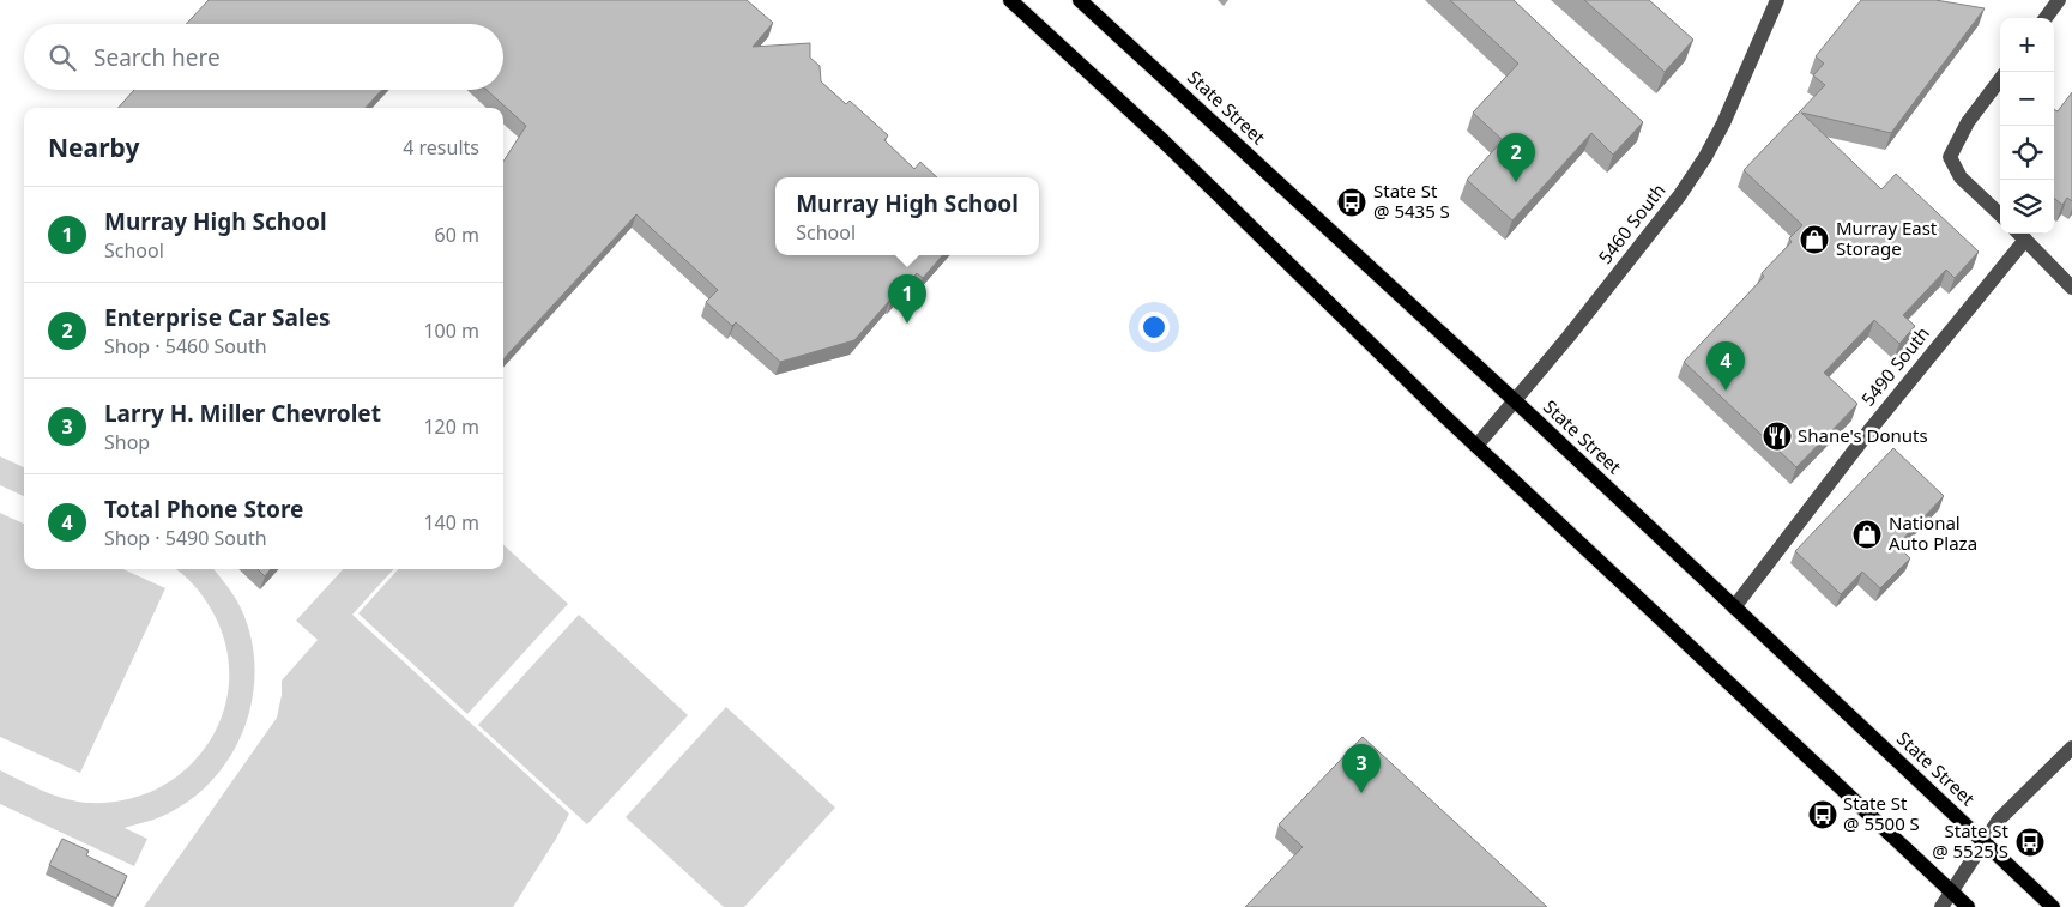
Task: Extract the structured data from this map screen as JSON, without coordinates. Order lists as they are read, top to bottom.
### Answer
{
  "streets": {
    "main road": ["State Street"],
    "street": ["5460 South", "5490 South"]
  },
  "crossings": [
    ["State Street", "5460 South"],
    ["State Street", "5490 South"]
  ],
  "places": {
    "bus stop": ["State St @ 5435 S", "State St @ 5500 S", "State St @ 5525 S"],
    "shop": ["Murray East Storage", "National Auto Plaza"],
    "restaurant": ["Shane's Donuts"]
  },
  "page": {
    "map_buttons": ["+", "−"],
    "search": "Search here",
    "heading": ["Nearby", "4 results"],
    "pins": [
      "2",
      "1",
      "4",
      "3"
    ],
    "popup": ["Murray High School", "School"],
    "list": [
      {
        "mark": "1",
        "name": "Murray High School",
        "note": "School",
        "value": "60 m"
      },
      {
        "mark": "2",
        "name": "Enterprise Car Sales",
        "note": "Shop · 5460 South",
        "value": "100 m"
      },
      {
        "mark": "3",
        "name": "Larry H. Miller Chevrolet",
        "note": "Shop",
        "value": "120 m"
      },
      {
        "mark": "4",
        "name": "Total Phone Store",
        "note": "Shop · 5490 South",
        "value": "140 m"
      }
    ]
  }
}
